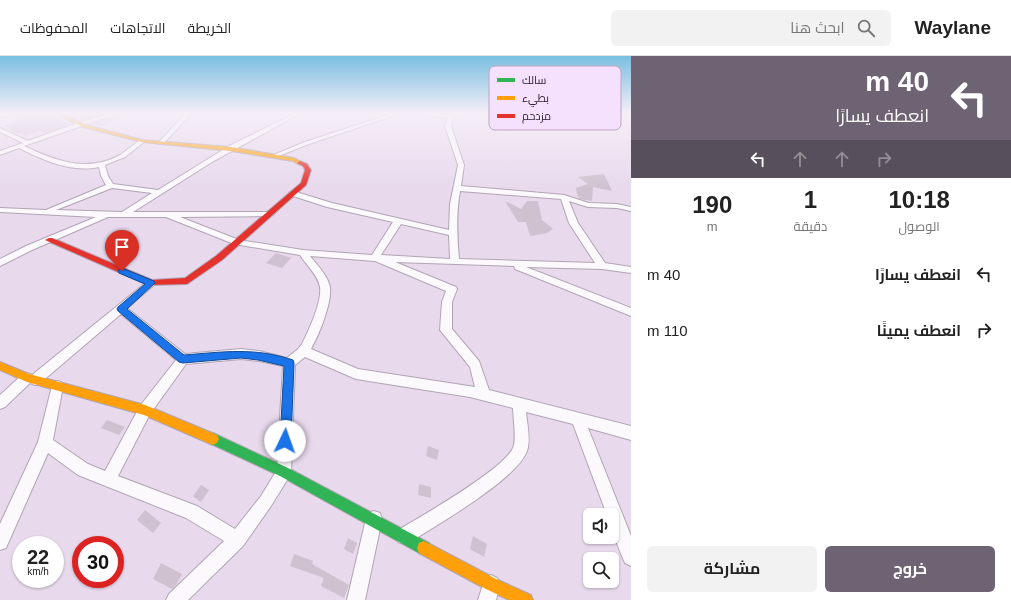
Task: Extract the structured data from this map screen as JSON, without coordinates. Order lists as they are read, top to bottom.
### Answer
{
  "legend": ["سالك", "بطيء", "مزدحم"],
  "page": {
    "header": "Waylane",
    "search": "ابحث هنا",
    "nav": ["الخريطة", "الاتجاهات", "المحفوظات"],
    "turn": ["40 m", "انعطف يسارًا"],
    "eta": [
      "10:18",
      "الوصول",
      "1",
      "دقيقة",
      "190",
      "m"
    ],
    "list": [
      {
        "name": "انعطف يسارًا",
        "value": "40 m"
      },
      {
        "name": "انعطف يمينًا",
        "value": "110 m"
      }
    ],
    "speed": "22 km/h",
    "limit": "30",
    "buttons": ["خروج", "مشاركة"]
  }
}
